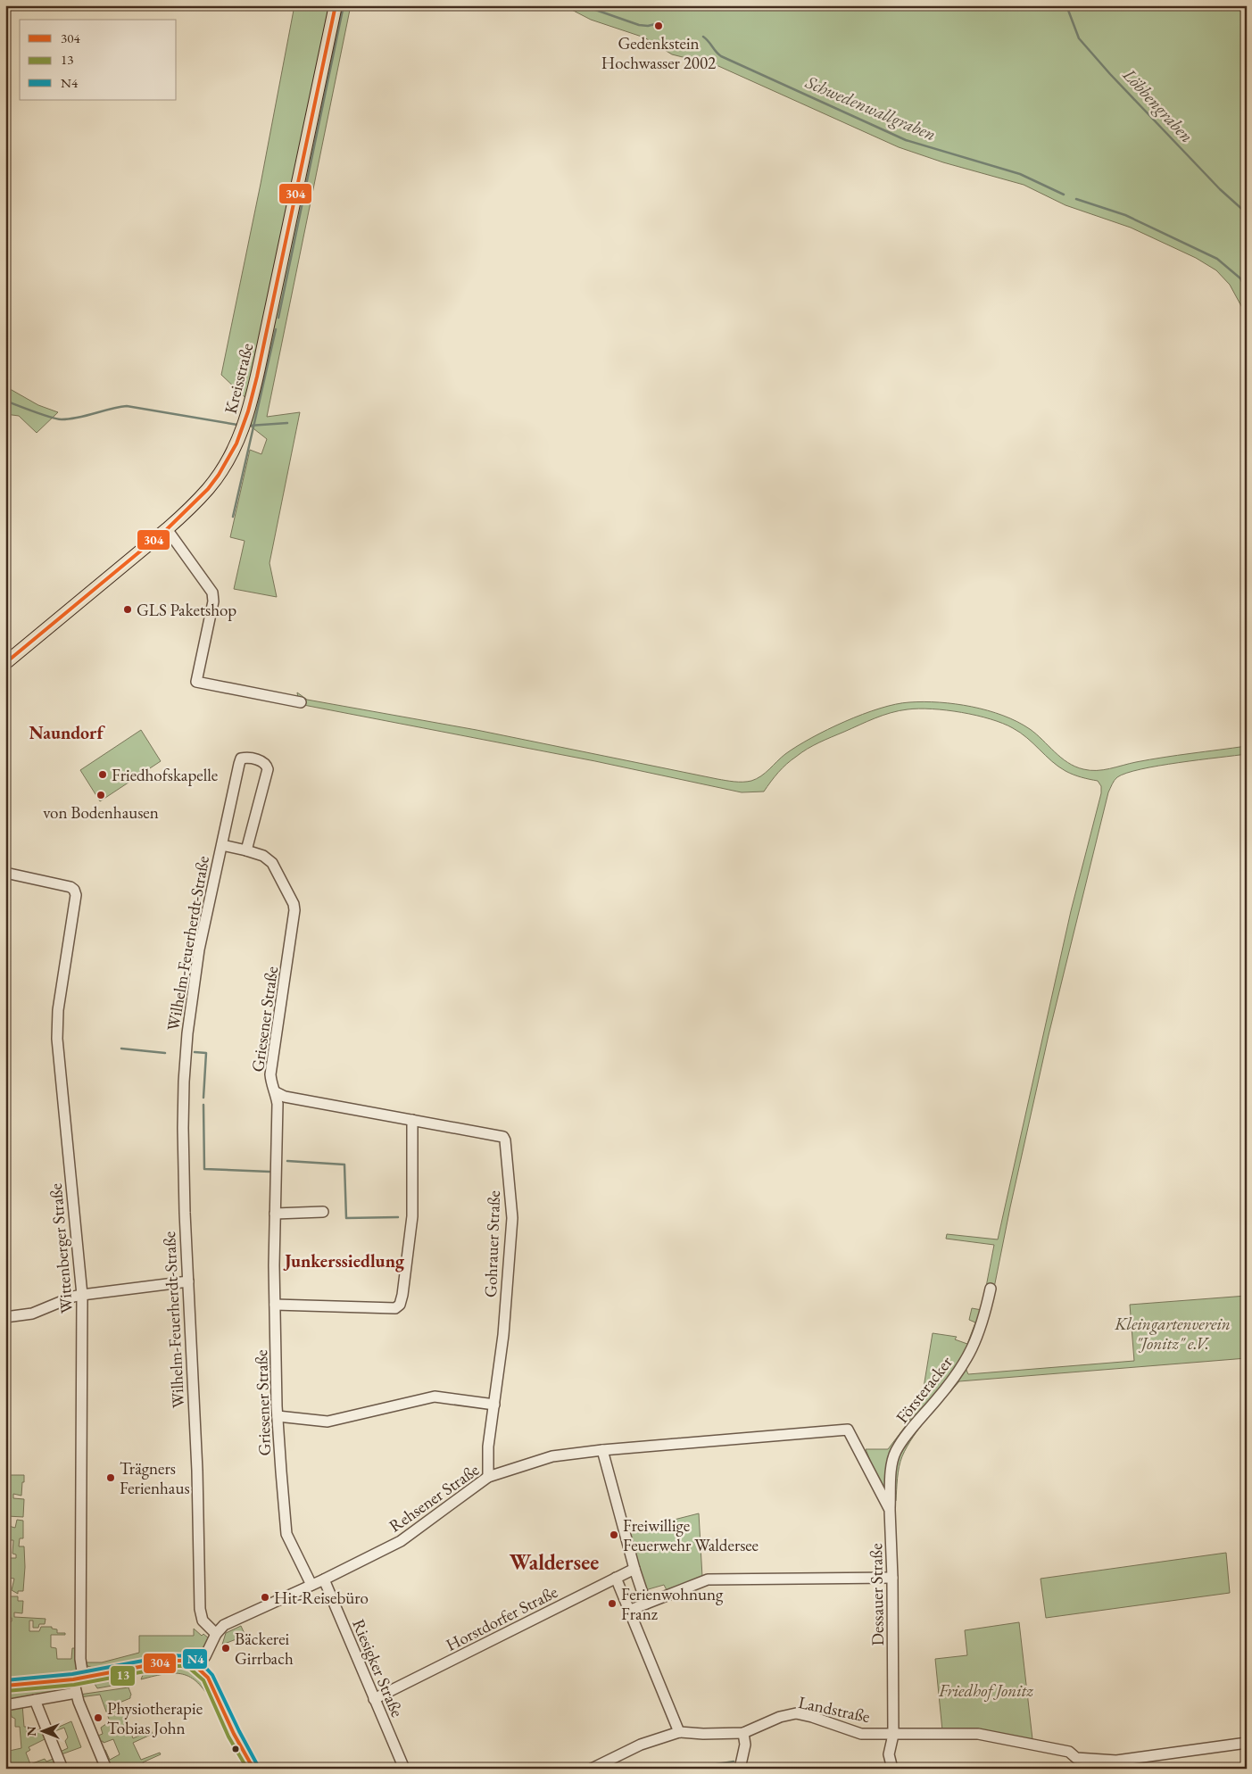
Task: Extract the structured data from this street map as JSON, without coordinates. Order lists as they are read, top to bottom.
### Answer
{
  "streets": {
    "main road": ["Kreisstraße"],
    "street": [
      "Wilhelm-Feuerherdt-Straße",
      "Griesener Straße",
      "Gohrauer Straße",
      "Wittenberger Straße",
      "Försteracker",
      "Rehsener Straße",
      "Dessauer Straße",
      "Horstdorfer Straße",
      "Riesigker Straße",
      "Landstraße"
    ]
  },
  "crossings": [
    ["Wilhelm-Feuerherdt-Straße", "Griesener Straße"],
    ["Wilhelm-Feuerherdt-Straße", "Rehsener Straße"],
    ["Griesener Straße", "Gohrauer Straße"],
    ["Griesener Straße", "Rehsener Straße"],
    ["Gohrauer Straße", "Rehsener Straße"],
    ["Försteracker", "Dessauer Straße"],
    ["Rehsener Straße", "Dessauer Straße"],
    ["Rehsener Straße", "Riesigker Straße"],
    ["Dessauer Straße", "Landstraße"],
    ["Horstdorfer Straße", "Riesigker Straße"]
  ],
  "districts": ["Naundorf", "Junkerssiedlung", "Waldersee"],
  "water": ["Löbbengraben", "Schwedenwallgraben"],
  "parks": ["Kleingartenverein \"Jonitz\" e.V.", "Friedhof Jonitz"],
  "places": [
    "Gedenkstein Hochwasser 2002",
    "GLS Paketshop",
    "Friedhofskapelle",
    "von Bodenhausen",
    "Trägners Ferienhaus",
    "Freiwillige Feuerwehr Waldersee",
    "Hit-Reisebüro",
    "Ferienwohnung Franz",
    "Bäckerei Girrbach",
    "Physiotherapie Tobias John"
  ],
  "lines": ["transit line 304", "transit line N4", "transit line 13"],
  "legend": ["304", "13", "N4"],
  "north": "left"
}
